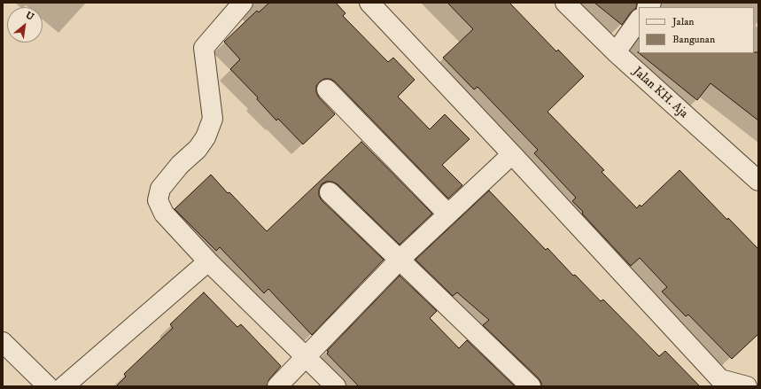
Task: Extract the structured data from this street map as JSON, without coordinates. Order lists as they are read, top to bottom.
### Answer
{
  "streets": {
    "street": ["Jalan KH. Aja"]
  },
  "legend": ["Jalan", "Bangunan"],
  "north": "top right"
}
